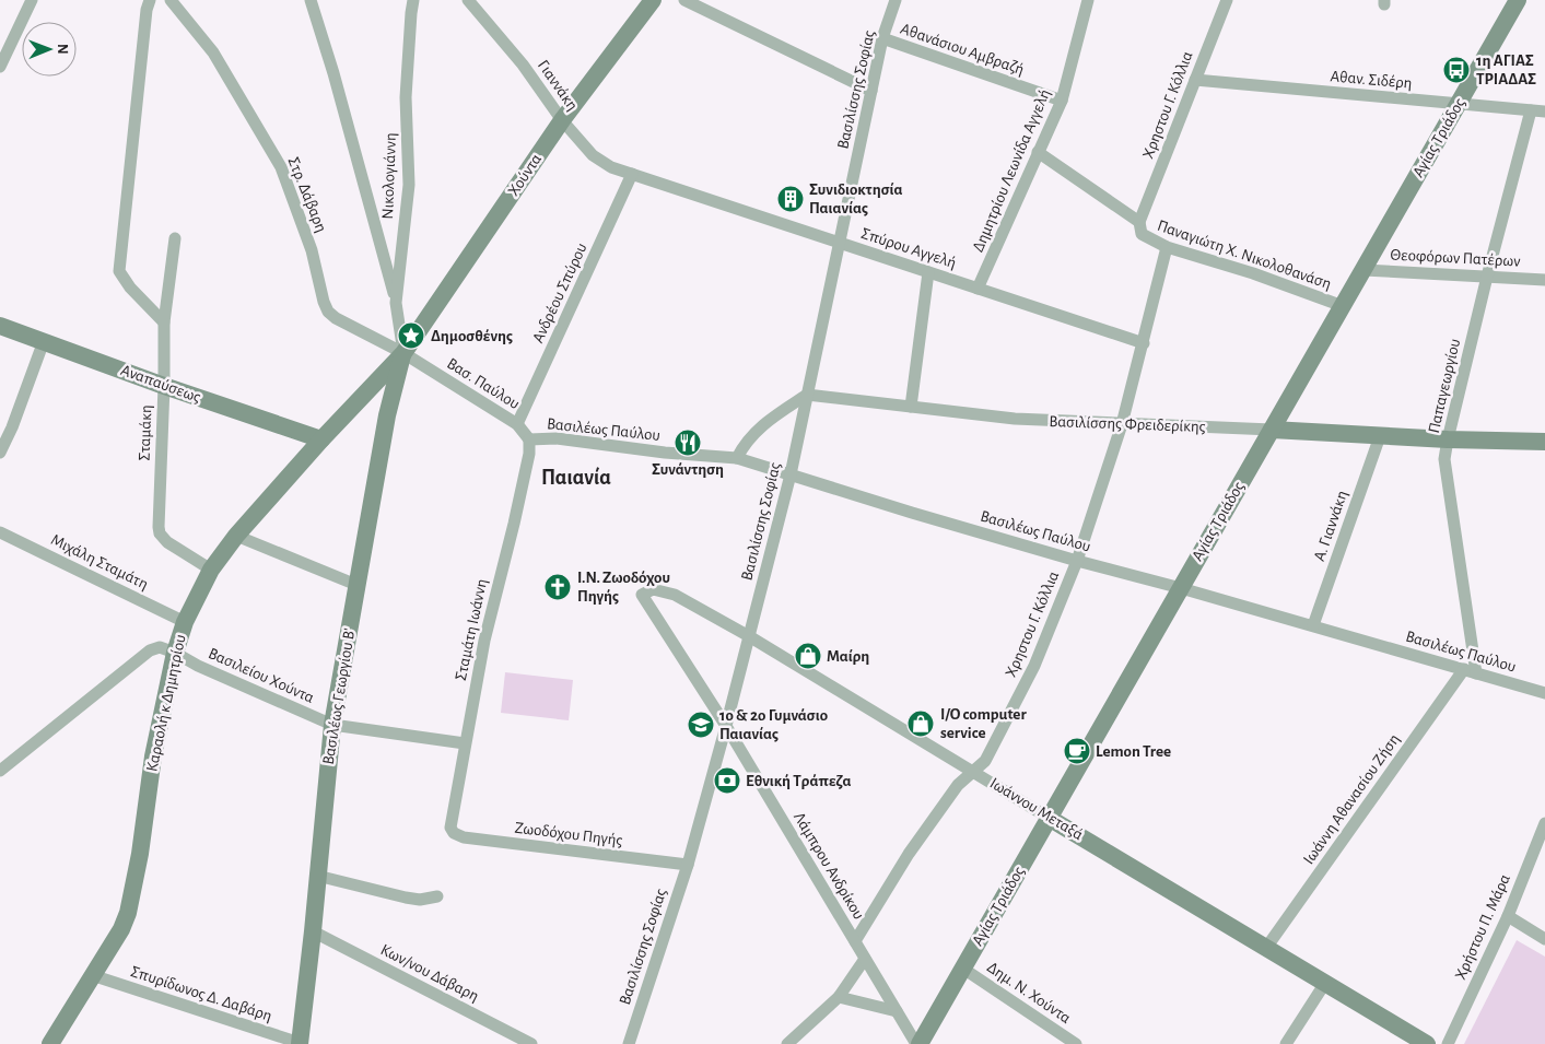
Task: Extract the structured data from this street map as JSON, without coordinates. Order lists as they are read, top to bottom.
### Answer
{
  "streets": {
    "street": [
      "Αθανάσιου Αμβραζή",
      "Αθαν. Σιδέρη",
      "Γιαννάκη",
      "Βασιλίσσης Σοφίας",
      "Χρηστου Γ. Κόλλια",
      "Αγίας Τριάδος",
      "Δημητρίου Λεωνίδα Αγγελή",
      "Χούντα",
      "Νικολογιάννη",
      "Στρ. Δάβαρη",
      "Σπύρου Αγγελή",
      "Παναγιώτη Χ. Νικολοθανάση",
      "Θεοφόρων Πατέρων",
      "Ανδρέου Σπύρου",
      "Αναπαύσεως",
      "Βασ. Παύλου",
      "Παπαγεωργίου",
      "Βασιλίσσης Φρειδερίκης",
      "Βασιλέως Παύλου",
      "Σταμάκη",
      "Α. Γιαννάκη",
      "Μιχάλη Σταμάτη",
      "Σταμάτη Ιωάννη",
      "Βασιλείου Χούντα",
      "Βασιλέως Γεωργίου Β'",
      "Καραολή κ Δημητρίου",
      "Ιωάννη Αθανασίου Ζήση",
      "Ιωάννου Μεταξά",
      "Ζωοδόχου Πηγής",
      "Λάμπρου Ανδρίκου",
      "Χρήστου Π. Μάρα",
      "Κων/νου Δάβαρη",
      "Δημ. Ν. Χούντα",
      "Σπυρίδωνος Δ. Δαβάρη"
    ]
  },
  "crossings": [
    ["Αθανάσιου Αμβραζή", "Βασιλίσσης Σοφίας"],
    ["Αθανάσιου Αμβραζή", "Δημητρίου Λεωνίδα Αγγελή"],
    ["Αθαν. Σιδέρη", "Χρηστου Γ. Κόλλια"],
    ["Αθαν. Σιδέρη", "Αγίας Τριάδος"],
    ["Αθαν. Σιδέρη", "Παπαγεωργίου"],
    ["Γιαννάκη", "Χούντα"],
    ["Γιαννάκη", "Σπύρου Αγγελή"],
    ["Γιαννάκη", "Ανδρέου Σπύρου"],
    ["Βασιλίσσης Σοφίας", "Σπύρου Αγγελή"],
    ["Βασιλίσσης Σοφίας", "Βασιλίσσης Φρειδερίκης"],
    ["Βασιλίσσης Σοφίας", "Βασιλέως Παύλου"],
    ["Βασιλίσσης Σοφίας", "Ιωάννου Μεταξά"],
    ["Βασιλίσσης Σοφίας", "Ζωοδόχου Πηγής"],
    ["Βασιλίσσης Σοφίας", "Λάμπρου Ανδρίκου"],
    ["Χρηστου Γ. Κόλλια", "Σπύρου Αγγελή"],
    ["Χρηστου Γ. Κόλλια", "Παναγιώτη Χ. Νικολοθανάση"],
    ["Χρηστου Γ. Κόλλια", "Βασιλίσσης Φρειδερίκης"],
    ["Χρηστου Γ. Κόλλια", "Βασιλέως Παύλου"],
    ["Χρηστου Γ. Κόλλια", "Ιωάννου Μεταξά"],
    ["Χρηστου Γ. Κόλλια", "Λάμπρου Ανδρίκου"],
    ["Αγίας Τριάδος", "Παναγιώτη Χ. Νικολοθανάση"],
    ["Αγίας Τριάδος", "Θεοφόρων Πατέρων"],
    ["Αγίας Τριάδος", "Βασιλίσσης Φρειδερίκης"],
    ["Αγίας Τριάδος", "Βασιλέως Παύλου"],
    ["Αγίας Τριάδος", "Ιωάννου Μεταξά"],
    ["Αγίας Τριάδος", "Λάμπρου Ανδρίκου"],
    ["Αγίας Τριάδος", "Δημ. Ν. Χούντα"],
    ["Δημητρίου Λεωνίδα Αγγελή", "Σπύρου Αγγελή"],
    ["Δημητρίου Λεωνίδα Αγγελή", "Παναγιώτη Χ. Νικολοθανάση"],
    ["Χούντα", "Νικολογιάννη"],
    ["Χούντα", "Στρ. Δάβαρη"],
    ["Χούντα", "Βασ. Παύλου"],
    ["Χούντα", "Βασιλέως Γεωργίου Β'"],
    ["Χούντα", "Καραολή κ Δημητρίου"],
    ["Νικολογιάννη", "Στρ. Δάβαρη"],
    ["Νικολογιάννη", "Βασ. Παύλου"],
    ["Νικολογιάννη", "Βασιλέως Γεωργίου Β'"],
    ["Νικολογιάννη", "Καραολή κ Δημητρίου"],
    ["Στρ. Δάβαρη", "Βασ. Παύλου"],
    ["Στρ. Δάβαρη", "Βασιλέως Γεωργίου Β'"],
    ["Στρ. Δάβαρη", "Καραολή κ Δημητρίου"],
    ["Σπύρου Αγγελή", "Ανδρέου Σπύρου"],
    ["Θεοφόρων Πατέρων", "Παπαγεωργίου"],
    ["Ανδρέου Σπύρου", "Βασ. Παύλου"],
    ["Ανδρέου Σπύρου", "Βασιλέως Παύλου"],
    ["Αναπαύσεως", "Σταμάκη"],
    ["Αναπαύσεως", "Καραολή κ Δημητρίου"],
    ["Βασ. Παύλου", "Βασιλέως Παύλου"],
    ["Βασ. Παύλου", "Βασιλέως Γεωργίου Β'"],
    ["Βασ. Παύλου", "Καραολή κ Δημητρίου"],
    ["Παπαγεωργίου", "Βασιλίσσης Φρειδερίκης"],
    ["Παπαγεωργίου", "Βασιλέως Παύλου"],
    ["Βασιλίσσης Φρειδερίκης", "Α. Γιαννάκη"],
    ["Βασιλέως Παύλου", "Α. Γιαννάκη"],
    ["Βασιλέως Παύλου", "Σταμάτη Ιωάννη"],
    ["Βασιλέως Παύλου", "Ιωάννη Αθανασίου Ζήση"],
    ["Σταμάκη", "Καραολή κ Δημητρίου"],
    ["Μιχάλη Σταμάτη", "Καραολή κ Δημητρίου"],
    ["Σταμάτη Ιωάννη", "Βασιλείου Χούντα"],
    ["Σταμάτη Ιωάννη", "Ζωοδόχου Πηγής"],
    ["Βασιλείου Χούντα", "Βασιλέως Γεωργίου Β'"],
    ["Βασιλείου Χούντα", "Καραολή κ Δημητρίου"],
    ["Βασιλέως Γεωργίου Β'", "Καραολή κ Δημητρίου"],
    ["Βασιλέως Γεωργίου Β'", "Κων/νου Δάβαρη"],
    ["Βασιλέως Γεωργίου Β'", "Σπυρίδωνος Δ. Δαβάρη"],
    ["Καραολή κ Δημητρίου", "Σπυρίδωνος Δ. Δαβάρη"],
    ["Ιωάννη Αθανασίου Ζήση", "Ιωάννου Μεταξά"],
    ["Ιωάννου Μεταξά", "Λάμπρου Ανδρίκου"]
  ],
  "districts": ["Παιανία"],
  "places": {
    "bus stop": ["1η ΑΓΙΑΣ ΤΡΙΑΔΑΣ"],
    "building": ["Συνιδιοκτησία Παιανίας"],
    "place": ["Δημοσθένης"],
    "restaurant": ["Συνάντηση"],
    "church": ["Ι.Ν. Ζωοδόχου Πηγής"],
    "shop": ["Μαίρη", "I/O computer service"],
    "school or university": ["1ο & 2ο Γυμνάσιο Παιανίας"],
    "cafe": ["Lemon Tree"],
    "bank": ["Εθνική Τράπεζα"]
  },
  "north": "right"
}
